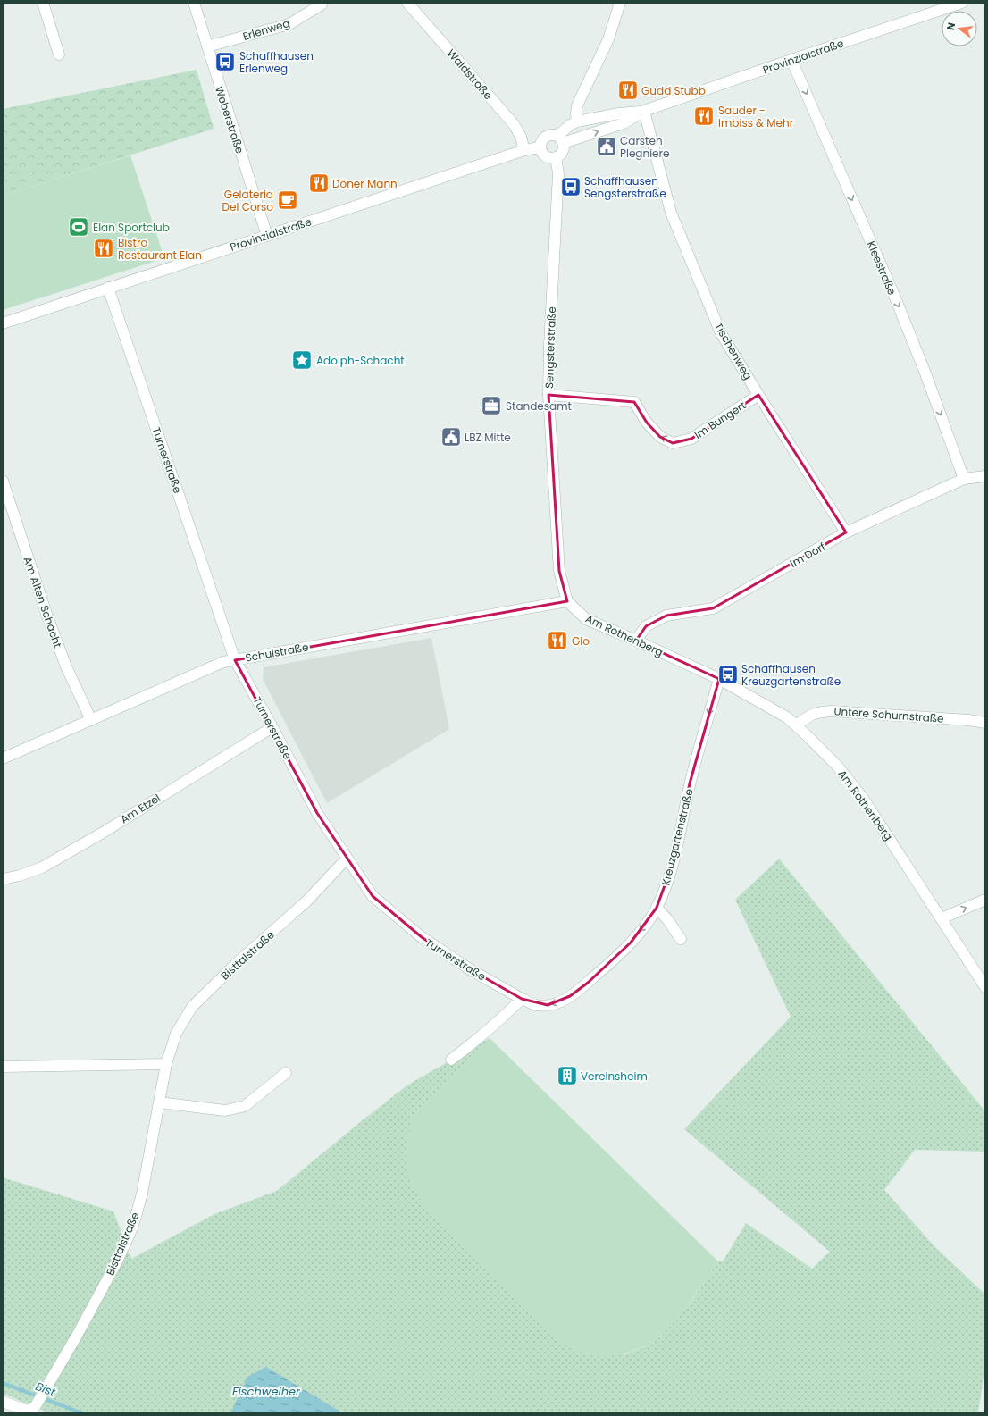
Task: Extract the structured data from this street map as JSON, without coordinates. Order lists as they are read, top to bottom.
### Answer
{
  "streets": {
    "street": [
      "Erlenweg",
      "Provinzialstraße",
      "Waldstraße",
      "Weberstraße",
      "Kleestraße",
      "Sengsterstraße",
      "Tischenweg",
      "Im Bungert",
      "Turnerstraße",
      "Im Dorf",
      "Am Alten Schacht",
      "Am Rothenberg",
      "Schulstraße",
      "Untere Schurnstraße",
      "Am Etzel",
      "Kreuzgartenstraße",
      "Bisttalstraße"
    ]
  },
  "crossings": [
    ["Erlenweg", "Weberstraße"],
    ["Provinzialstraße", "Waldstraße"],
    ["Provinzialstraße", "Weberstraße"],
    ["Provinzialstraße", "Kleestraße"],
    ["Provinzialstraße", "Sengsterstraße"],
    ["Provinzialstraße", "Tischenweg"],
    ["Provinzialstraße", "Turnerstraße"],
    ["Kleestraße", "Im Dorf"],
    ["Sengsterstraße", "Im Bungert"],
    ["Sengsterstraße", "Am Rothenberg"],
    ["Sengsterstraße", "Schulstraße"],
    ["Tischenweg", "Im Bungert"],
    ["Tischenweg", "Im Dorf"],
    ["Turnerstraße", "Schulstraße"],
    ["Turnerstraße", "Am Etzel"],
    ["Turnerstraße", "Kreuzgartenstraße"],
    ["Turnerstraße", "Bisttalstraße"],
    ["Im Dorf", "Am Rothenberg"],
    ["Am Alten Schacht", "Schulstraße"],
    ["Am Rothenberg", "Schulstraße"],
    ["Am Rothenberg", "Untere Schurnstraße"],
    ["Am Rothenberg", "Kreuzgartenstraße"]
  ],
  "one_way": ["Kleestraße", "Im Bungert", "Kreuzgartenstraße"],
  "water": ["Bist", "Fischweiher"],
  "places": {
    "bus stop": ["Schaffhausen Erlenweg", "Schaffhausen Sengsterstraße", "Schaffhausen Kreuzgartenstraße"],
    "restaurant": [
      "Gudd Stubb",
      "Sauder - Imbiss & Mehr",
      "Döner Mann",
      "Bistro Restaurant Elan",
      "Gio"
    ],
    "public building": ["Carsten Plegniere", "LBZ Mitte"],
    "cafe": ["Gelateria Del Corso"],
    "sports": ["Elan Sportclub"],
    "place": ["Adolph-Schacht"],
    "office": ["Standesamt"],
    "building": ["Vereinsheim"]
  },
  "north": "left"
}
